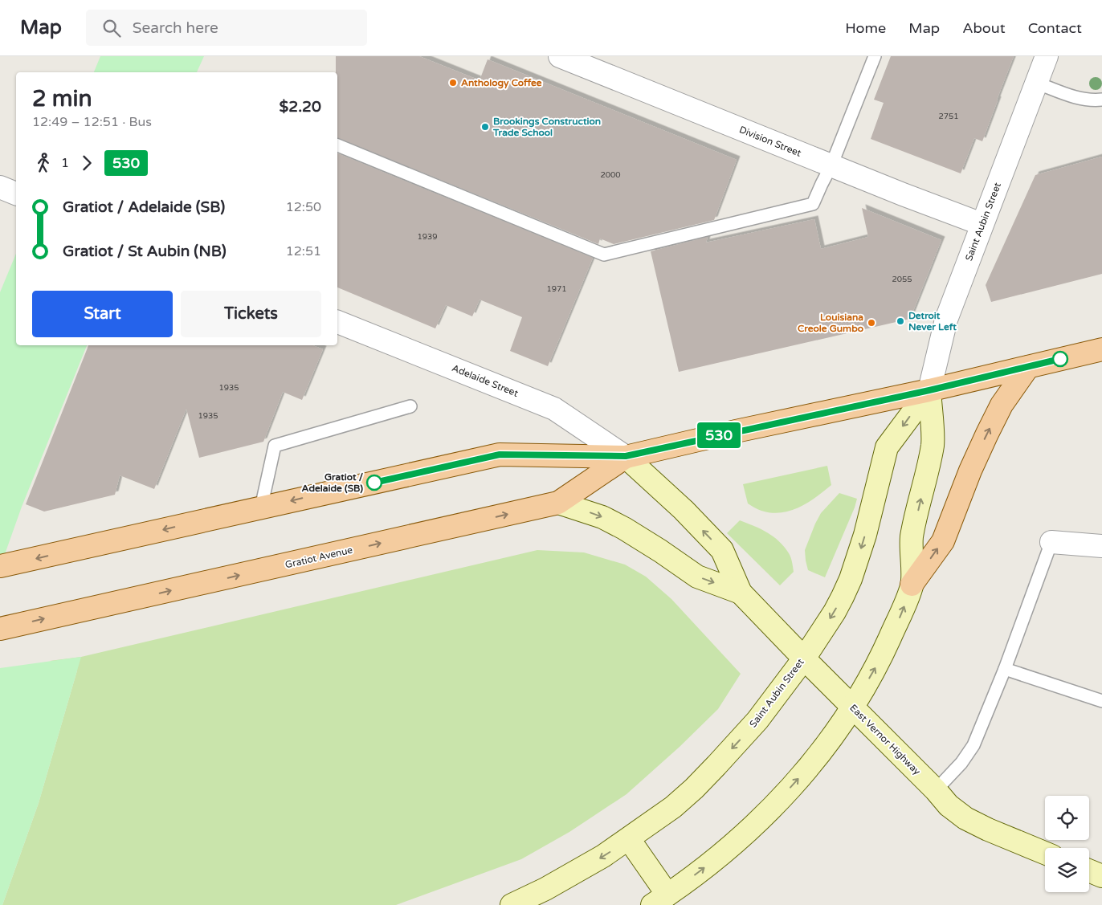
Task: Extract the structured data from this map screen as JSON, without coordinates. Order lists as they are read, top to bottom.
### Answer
{
  "streets": {
    "main road": ["Saint Aubin Street", "Gratiot Avenue", "East Vernor Highway"],
    "street": ["Division Street", "Adelaide Street"]
  },
  "crossings": [
    ["Division Street", "Saint Aubin Street"],
    ["Saint Aubin Street", "Gratiot Avenue"],
    ["Saint Aubin Street", "East Vernor Highway"],
    ["Adelaide Street", "Gratiot Avenue"],
    ["Adelaide Street", "East Vernor Highway"],
    ["Gratiot Avenue", "East Vernor Highway"]
  ],
  "places": [
    "Anthology Coffee",
    "Brookings Construction Trade School",
    "Detroit Never Left",
    "Louisiana Creole Gumbo",
    "Gratiot / Adelaide (SB)"
  ],
  "lines": ["bus line 530"],
  "house_numbers": [
    "2751",
    "2000",
    "1939",
    "2055",
    "1971",
    "1935",
    "1935"
  ],
  "page": {
    "header": "Map",
    "search": "Search here",
    "nav": [
      "Home",
      "Map",
      "About",
      "Contact"
    ],
    "on_map": "530",
    "heading": ["2 min", "12:49 – 12:51 · Bus", "$2.20"],
    "legs": ["1", "530"],
    "list": [
      {
        "name": "Gratiot / Adelaide (SB)",
        "value": "12:50"
      },
      {
        "name": "Gratiot / St Aubin (NB)",
        "value": "12:51"
      }
    ],
    "buttons": ["Start", "Tickets"]
  }
}
